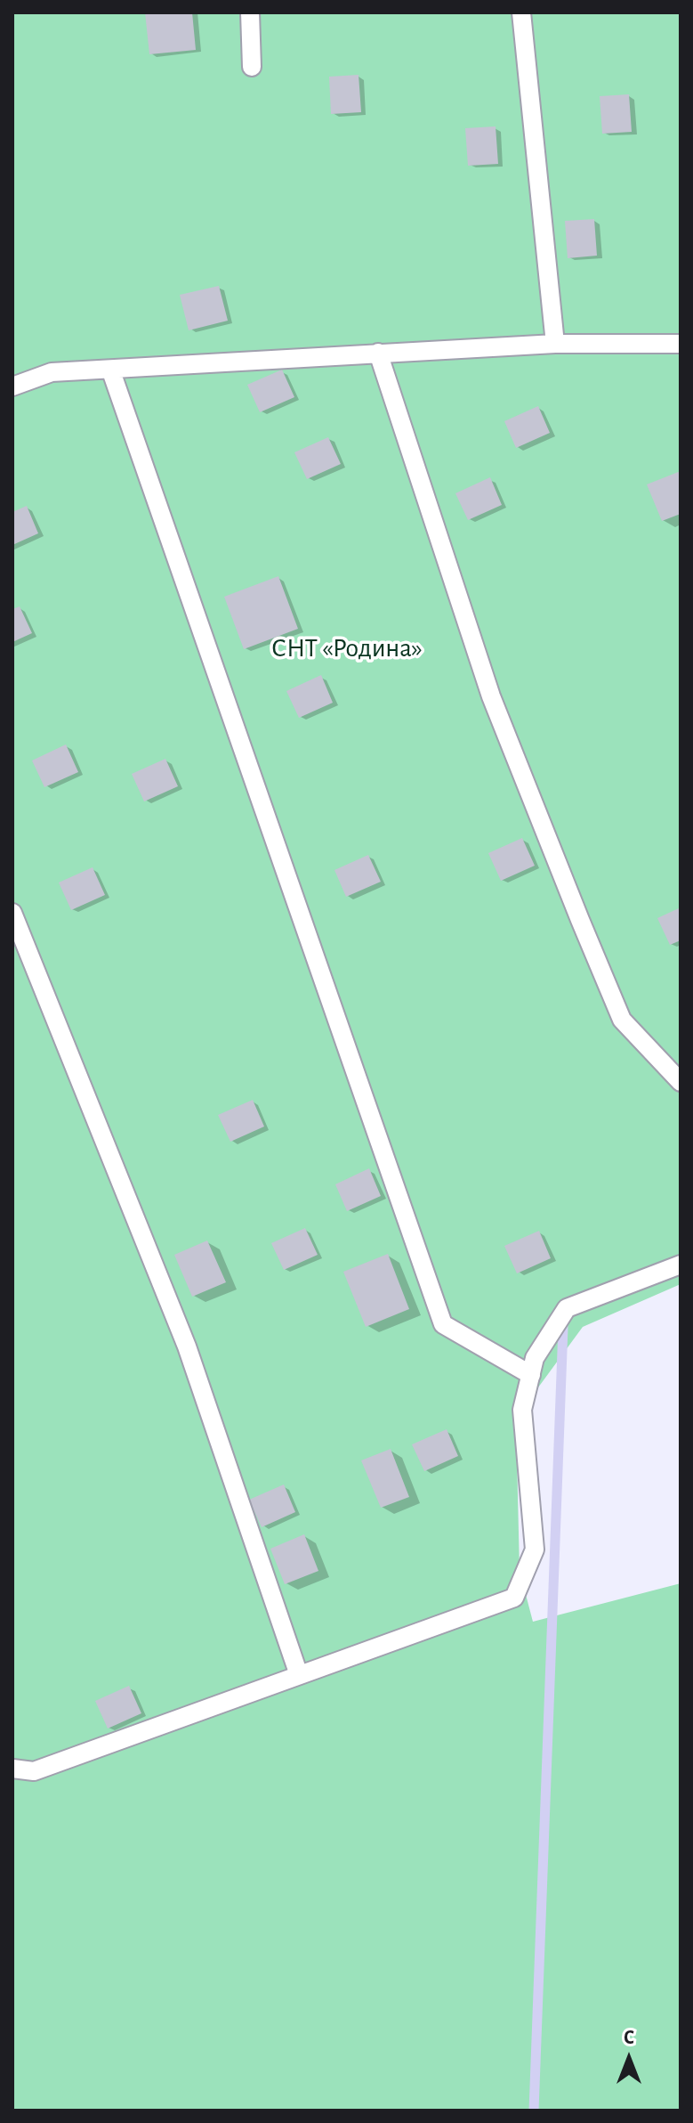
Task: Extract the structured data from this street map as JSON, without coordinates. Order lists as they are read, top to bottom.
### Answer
{
  "parks": ["СНТ «Родина»"],
  "north": "top"
}
